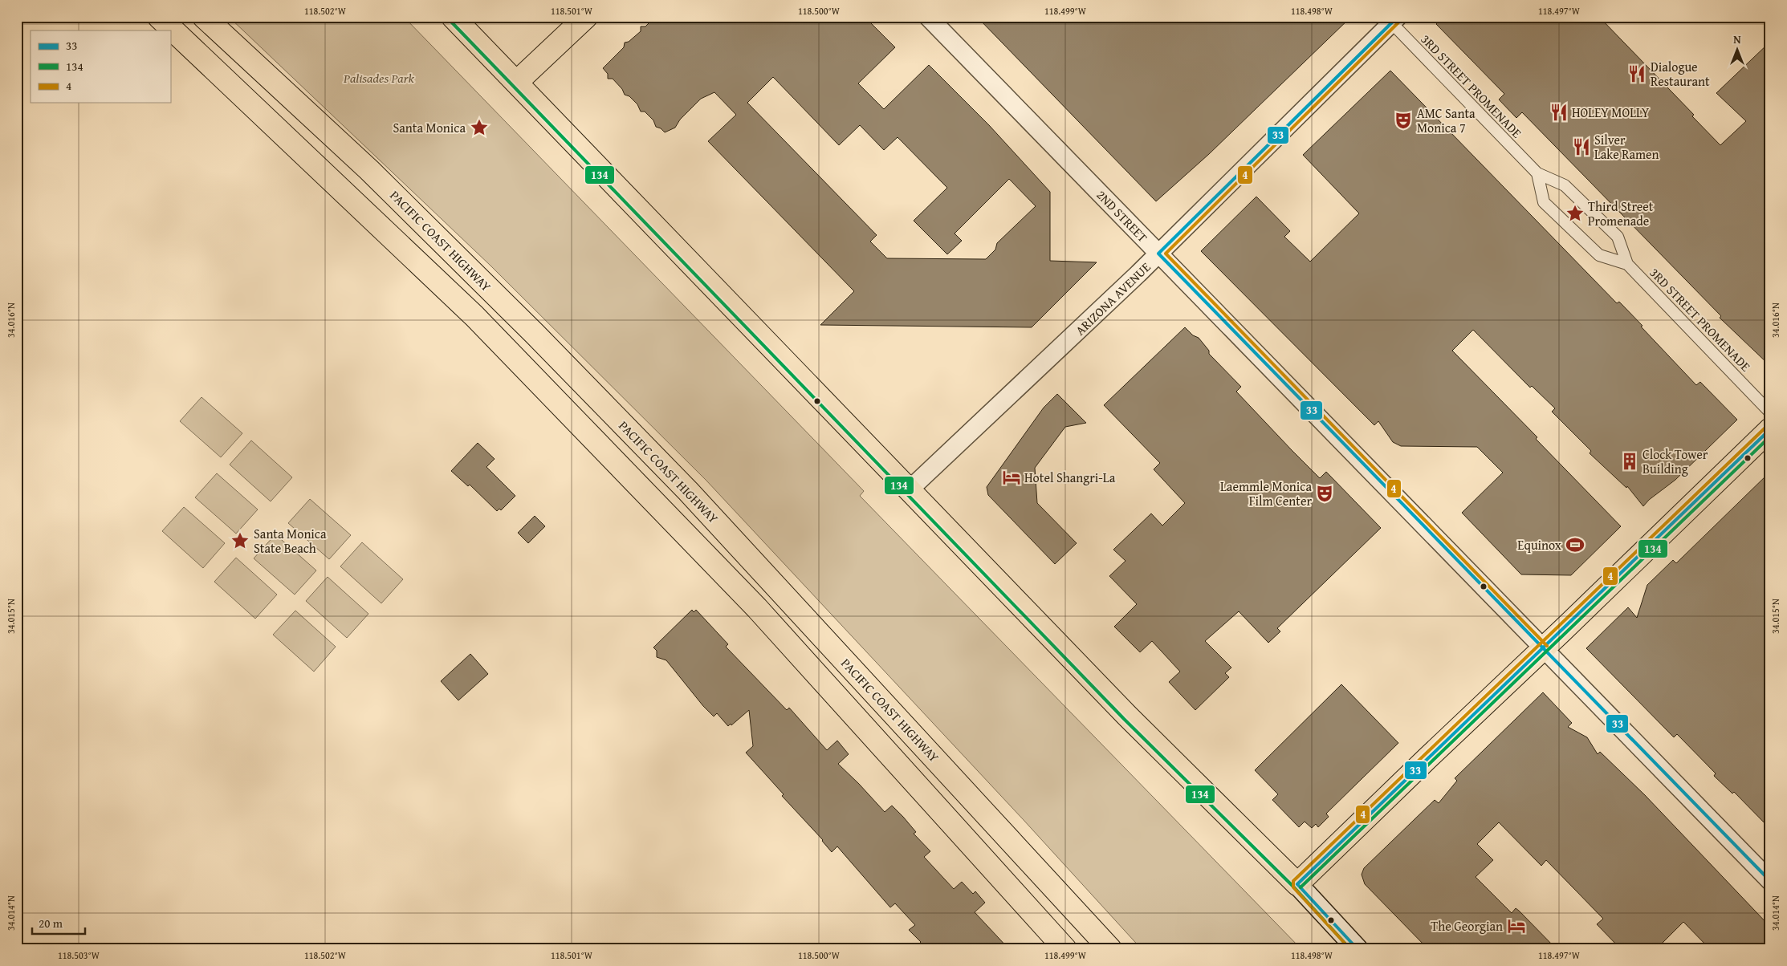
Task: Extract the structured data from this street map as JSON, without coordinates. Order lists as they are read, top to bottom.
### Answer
{
  "streets": {
    "main road": ["PACIFIC COAST HIGHWAY"],
    "street": ["3RD STREET PROMENADE", "2ND STREET", "ARIZONA AVENUE"]
  },
  "crossings": [
    ["3RD STREET PROMENADE", "ARIZONA AVENUE"],
    ["2ND STREET", "ARIZONA AVENUE"]
  ],
  "parks": ["Palisades Park"],
  "places": {
    "restaurant": ["Dialogue Restaurant", "HOLEY MOLLY", "Silver Lake Ramen"],
    "theatre": ["AMC Santa Monica 7", "Laemmle Monica Film Center"],
    "place": ["Santa Monica", "Third Street Promenade", "Santa Monica State Beach"],
    "building": ["Clock Tower Building"],
    "hotel": ["Hotel Shangri-La", "The Georgian"],
    "sports": ["Equinox"]
  },
  "lines": ["transit line 33", "transit line 134", "transit line 4"],
  "legend": ["33", "134", "4"],
  "scale_bar": "20 m",
  "north": "top",
  "coordinates": [
    "118.502°W",
    "118.501°W",
    "118.500°W",
    "118.499°W",
    "118.498°W",
    "118.497°W",
    "34.016°N",
    "34.015°N",
    "34.014°N",
    "118.503°W"
  ]
}
